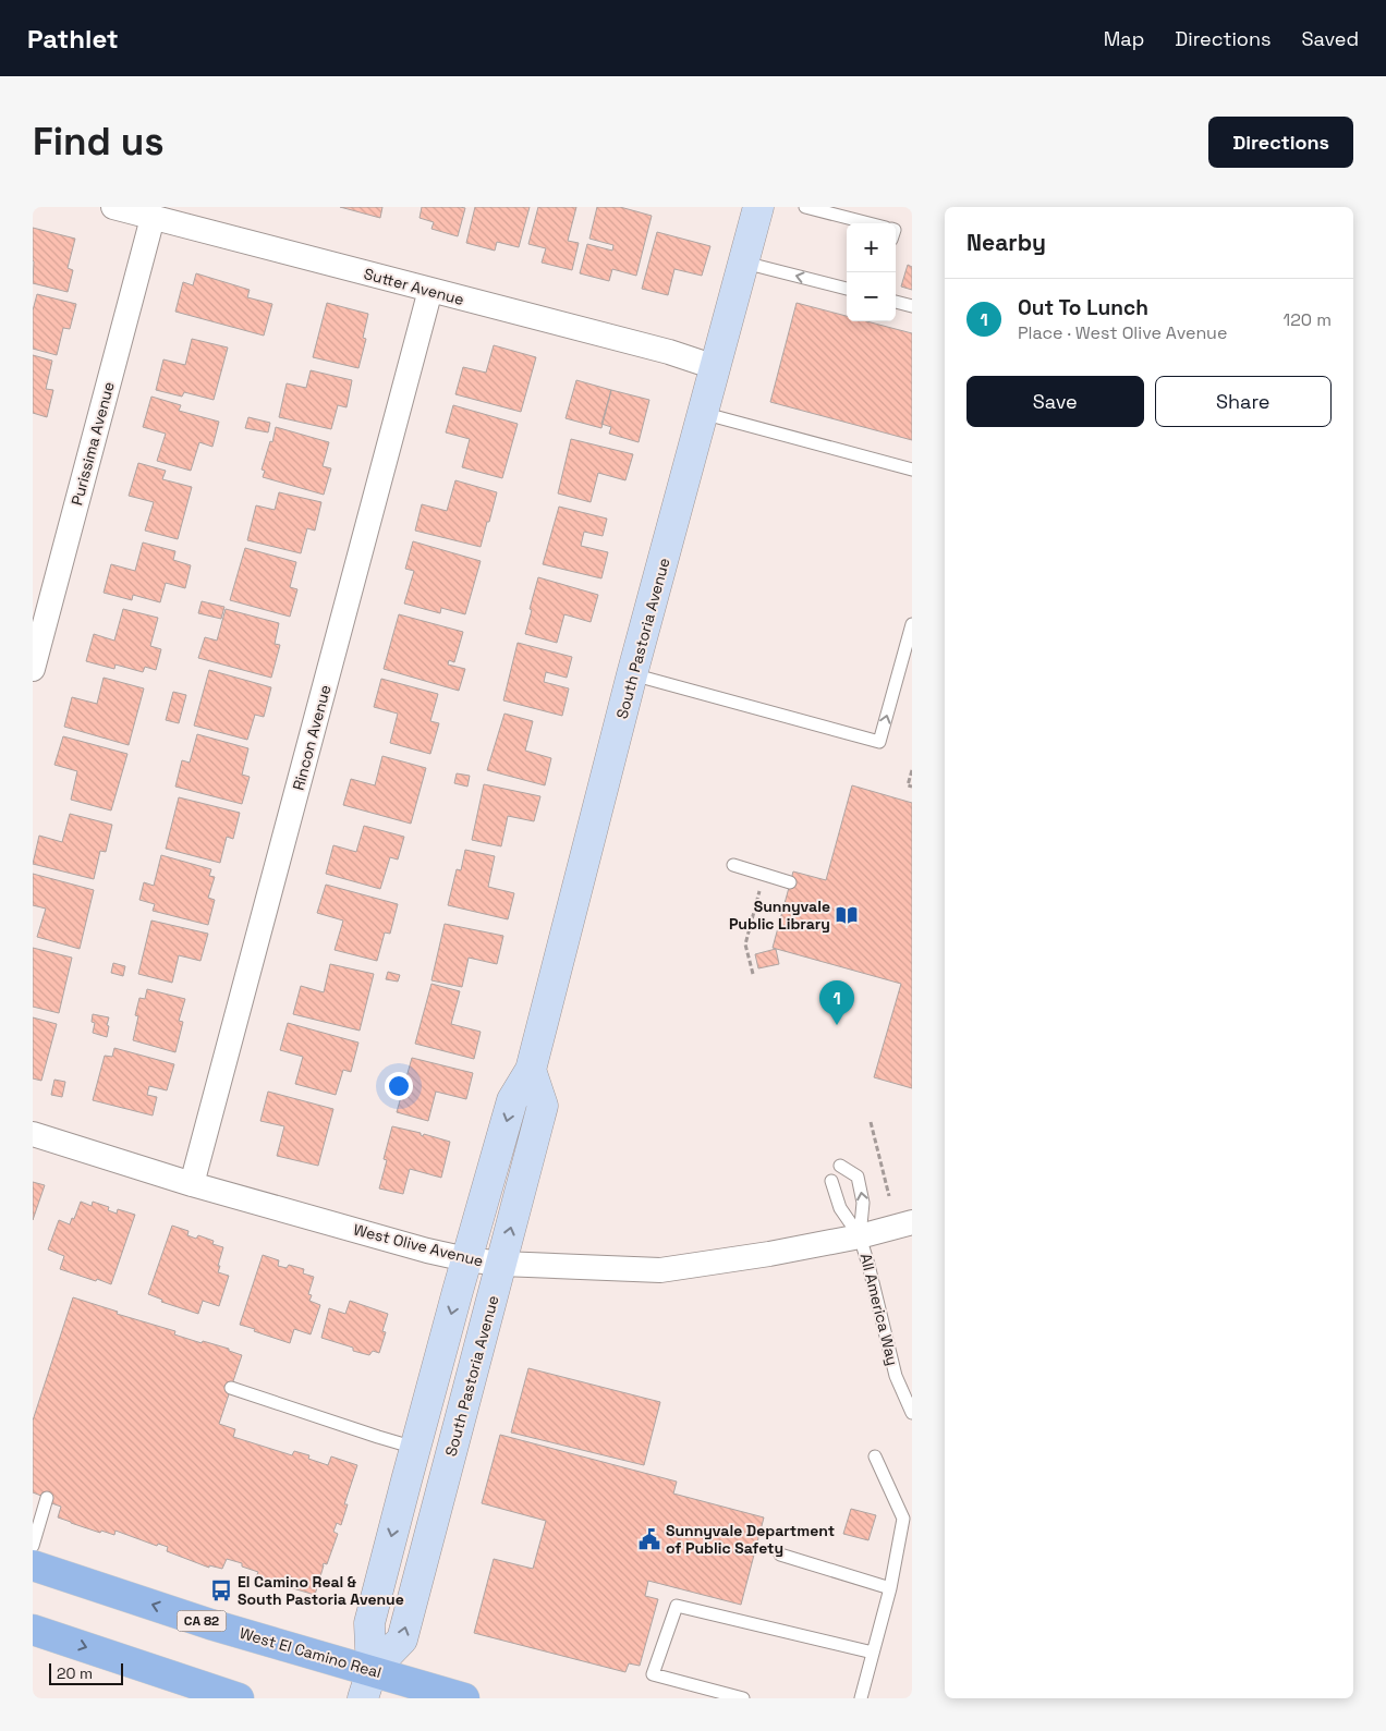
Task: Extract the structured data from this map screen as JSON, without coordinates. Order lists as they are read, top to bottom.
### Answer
{
  "streets": {
    "main road": ["CA 82", "West El Camino Real"],
    "street": [
      "Sutter Avenue",
      "Purissima Avenue",
      "South Pastoria Avenue",
      "Rincon Avenue",
      "West Olive Avenue"
    ],
    "lane": ["All America Way"]
  },
  "crossings": [
    ["Sutter Avenue", "Purissima Avenue"],
    ["Sutter Avenue", "South Pastoria Avenue"],
    ["Sutter Avenue", "Rincon Avenue"],
    ["South Pastoria Avenue", "West Olive Avenue"],
    ["South Pastoria Avenue", "West El Camino Real"],
    ["Rincon Avenue", "West Olive Avenue"],
    ["West Olive Avenue", "All America Way"]
  ],
  "places": {
    "library": ["Sunnyvale Public Library"],
    "public building": ["Sunnyvale Department of Public Safety"],
    "bus stop": ["El Camino Real & South Pastoria Avenue"]
  },
  "scale_bar": "20 m",
  "page": {
    "header": "Pathlet",
    "nav": ["Map", "Directions", "Saved"],
    "buttons": [
      "Directions",
      ["Save", "Share"]
    ],
    "title": "Find us",
    "heading": "Nearby",
    "map_buttons": ["+", "−"],
    "list": [
      {
        "mark": "1",
        "name": "Out To Lunch",
        "note": "Place · West Olive Avenue",
        "value": "120 m"
      }
    ],
    "pins": "1",
    "scale": "20 m"
  }
}
